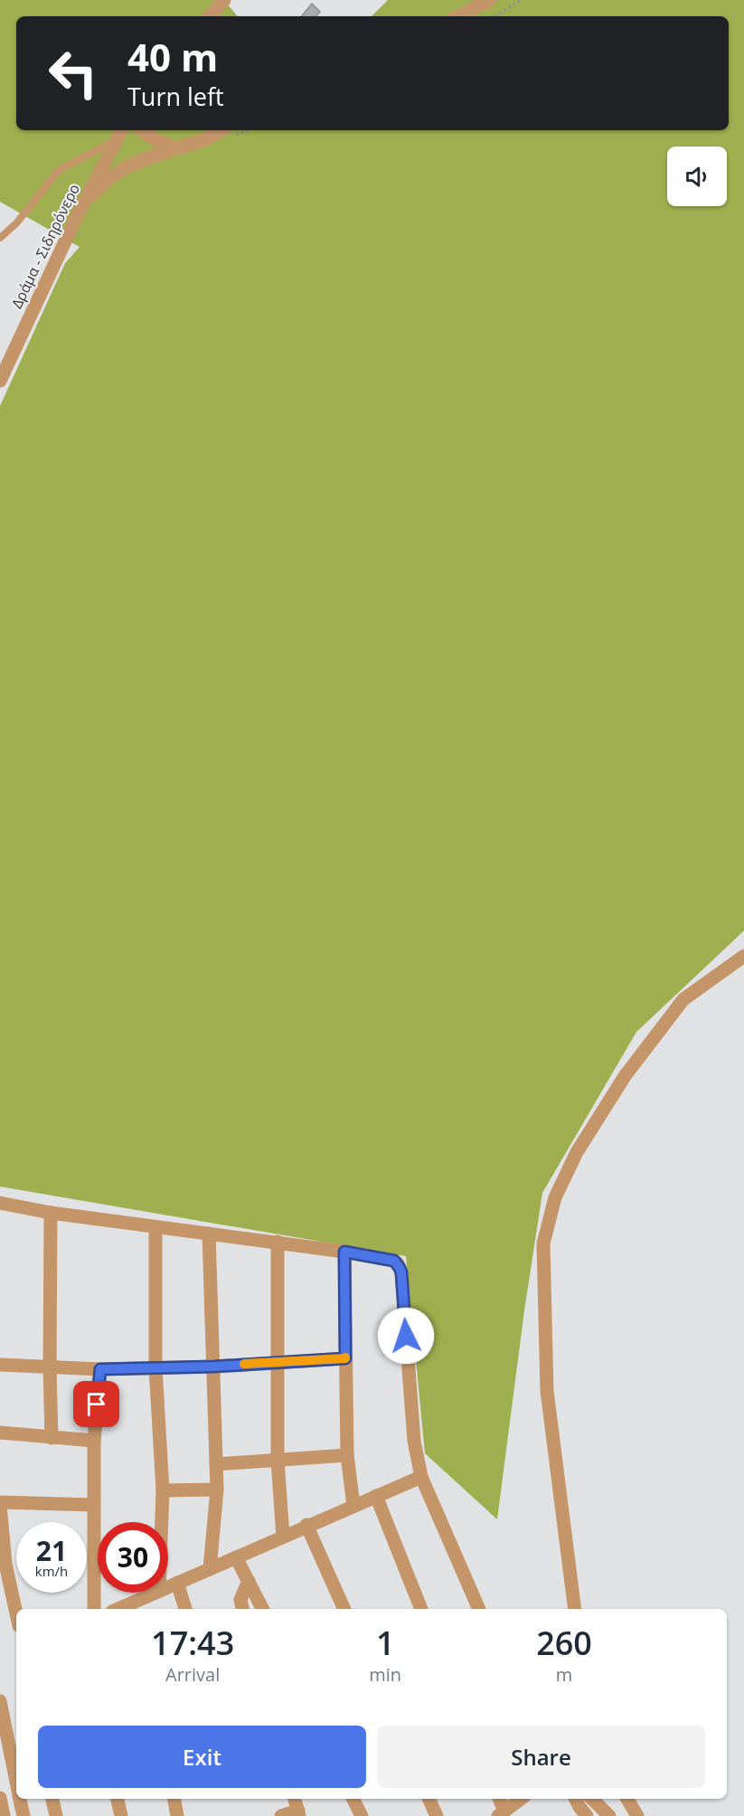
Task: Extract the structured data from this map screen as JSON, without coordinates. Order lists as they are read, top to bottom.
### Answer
{
  "streets": {
    "street": ["Δράμα - Σιδηρόνερο"]
  },
  "page": {
    "turn": ["40 m", "Turn left"],
    "speed": "21 km/h",
    "limit": "30",
    "eta": [
      "17:43",
      "Arrival",
      "1",
      "min",
      "260",
      "m"
    ],
    "buttons": ["Exit", "Share"]
  }
}
